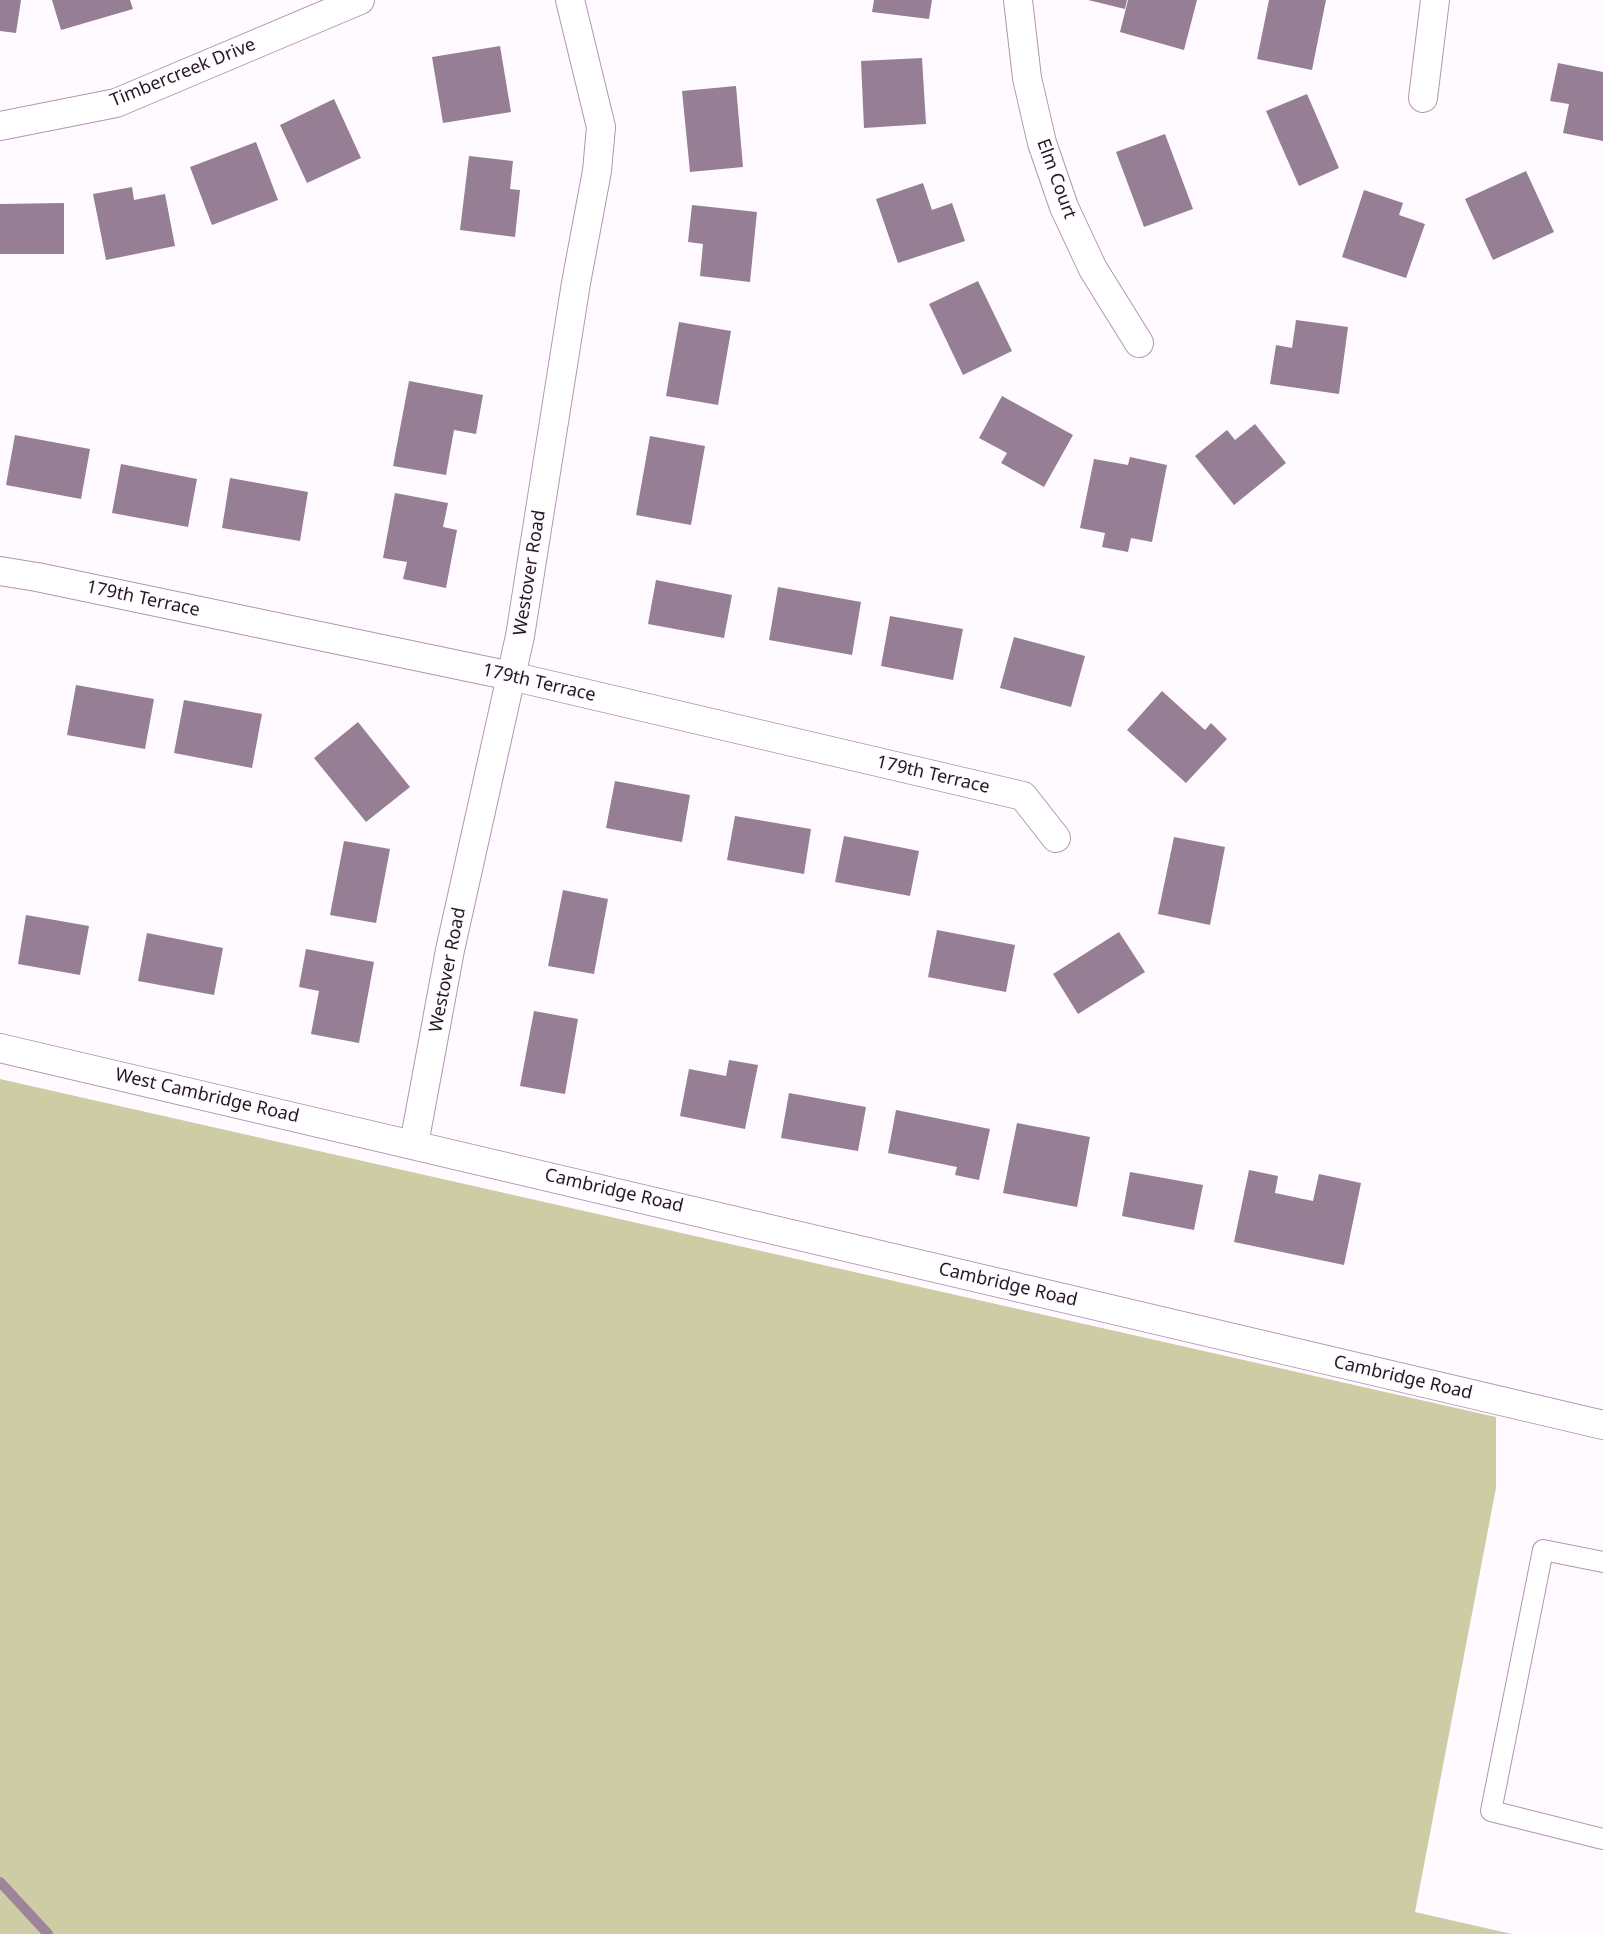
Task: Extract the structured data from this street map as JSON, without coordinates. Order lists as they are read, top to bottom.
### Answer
{
  "streets": {
    "street": [
      "Timbercreek Drive",
      "Elm Court",
      "Westover Road",
      "179th Terrace",
      "West Cambridge Road",
      "Cambridge Road"
    ]
  },
  "crossings": [
    ["Westover Road", "179th Terrace"],
    ["Westover Road", "West Cambridge Road"],
    ["Westover Road", "Cambridge Road"],
    ["West Cambridge Road", "Cambridge Road"]
  ]
}
